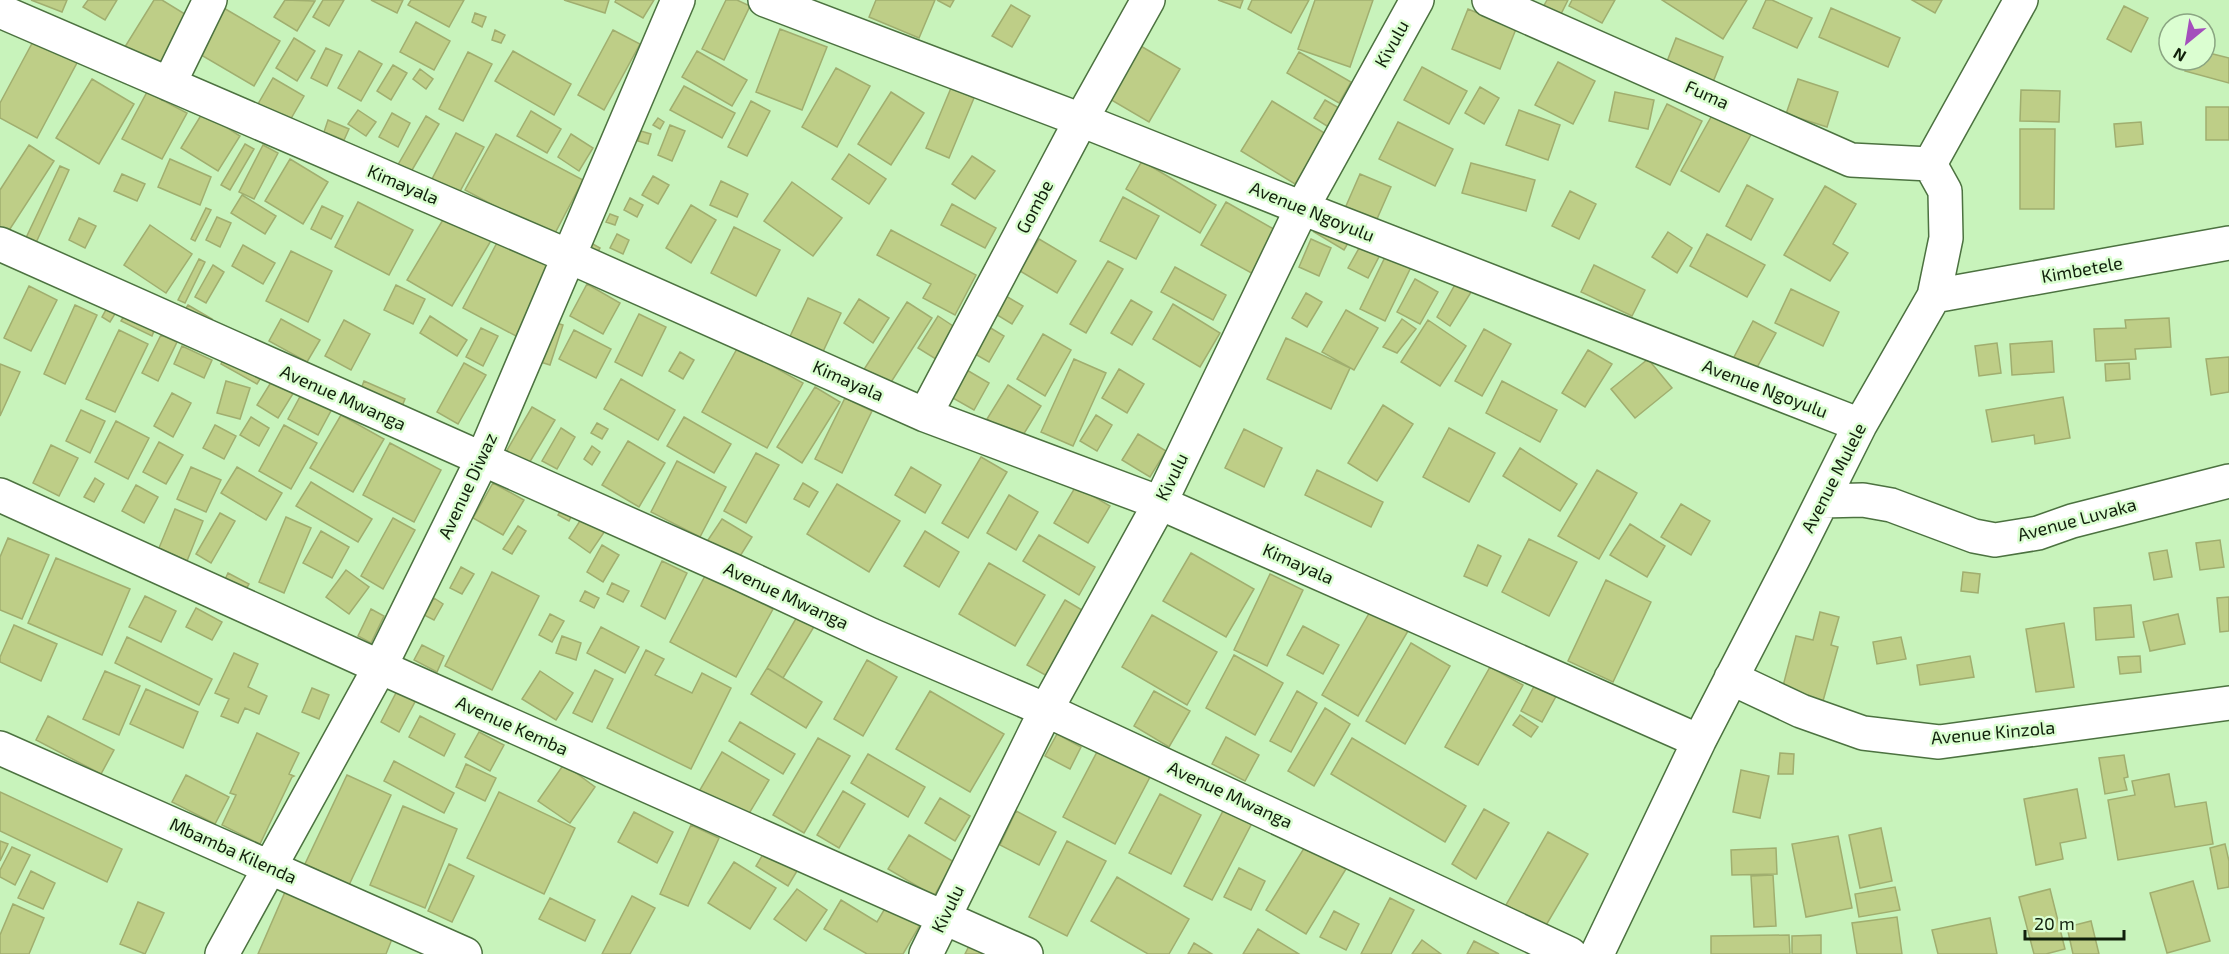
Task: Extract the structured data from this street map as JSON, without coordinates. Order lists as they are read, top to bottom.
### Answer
{
  "streets": {
    "street": [
      "Kivulu",
      "Fuma",
      "Kimayala",
      "Gombe",
      "Avenue Ngoyulu",
      "Kimbetele",
      "Avenue Mwanga",
      "Avenue Mulele",
      "Avenue Diwaz",
      "Avenue Luvaka",
      "Avenue Kemba",
      "Avenue Kinzola",
      "Mbamba Kilenda"
    ]
  },
  "crossings": [
    ["Kivulu", "Kimayala"],
    ["Kivulu", "Avenue Ngoyulu"],
    ["Kivulu", "Avenue Mwanga"],
    ["Kivulu", "Avenue Kemba"],
    ["Fuma", "Avenue Mulele"],
    ["Kimayala", "Gombe"],
    ["Kimayala", "Avenue Mulele"],
    ["Kimayala", "Avenue Diwaz"],
    ["Gombe", "Avenue Ngoyulu"],
    ["Avenue Ngoyulu", "Avenue Mulele"],
    ["Kimbetele", "Avenue Mulele"],
    ["Avenue Mwanga", "Avenue Diwaz"],
    ["Avenue Mulele", "Avenue Luvaka"],
    ["Avenue Mulele", "Avenue Kinzola"],
    ["Avenue Diwaz", "Avenue Kemba"],
    ["Avenue Diwaz", "Mbamba Kilenda"]
  ],
  "scale_bar": "20 m",
  "north": "bottom left"
}
